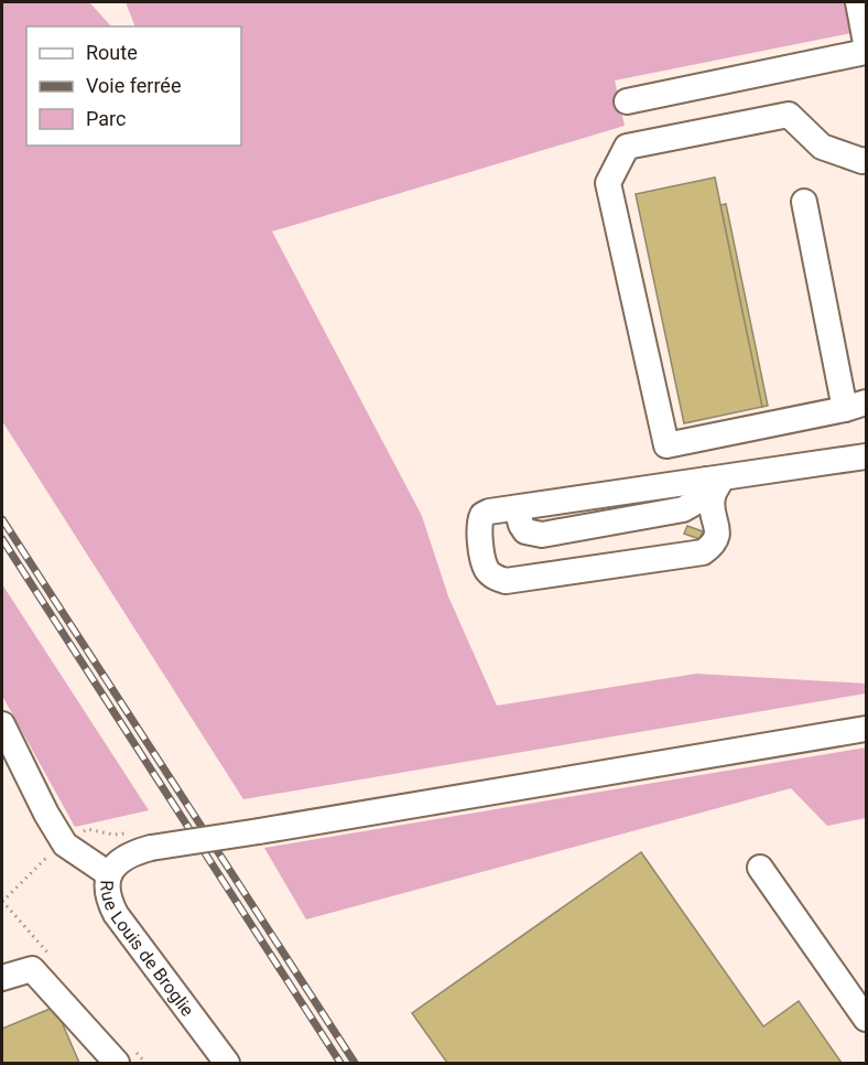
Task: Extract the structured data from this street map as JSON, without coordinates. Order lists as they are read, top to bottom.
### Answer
{
  "streets": {
    "street": ["Rue Louis de Broglie"]
  },
  "legend": ["Route", "Voie ferrée", "Parc"]
}
